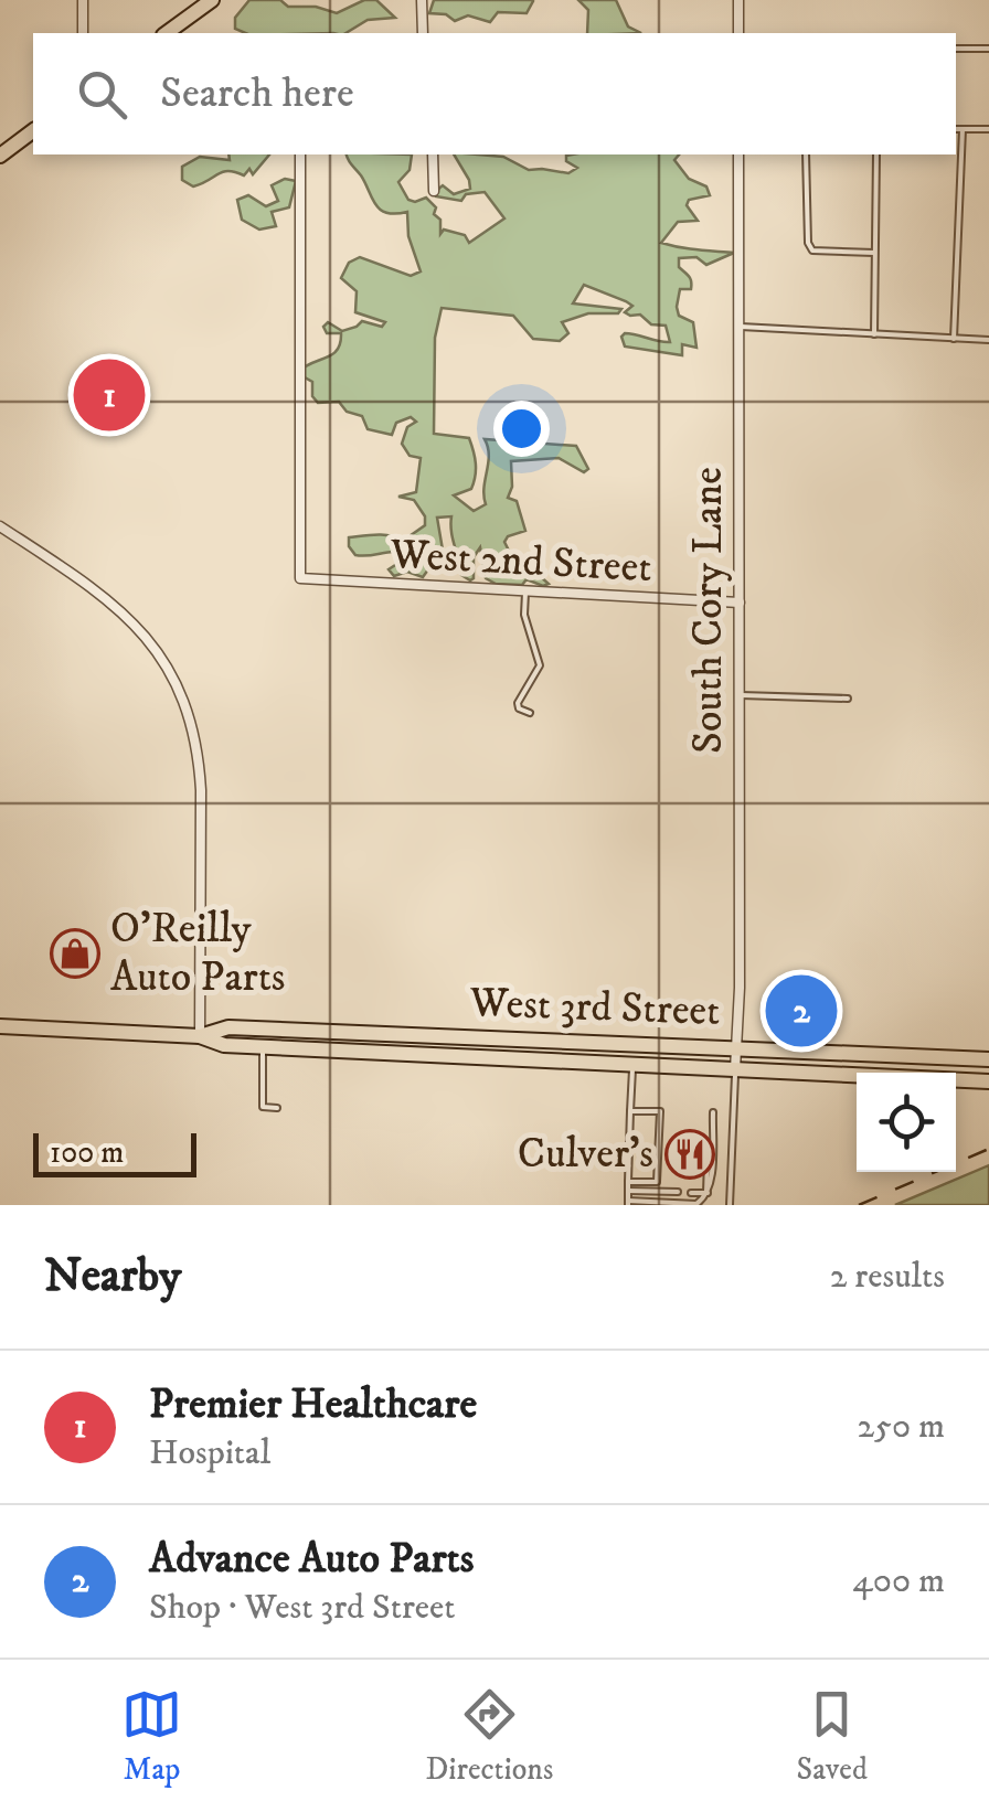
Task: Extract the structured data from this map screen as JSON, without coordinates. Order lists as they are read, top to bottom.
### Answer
{
  "streets": {
    "main road": ["West 3rd Street"],
    "street": ["West 2nd Street", "South Cory Lane"]
  },
  "crossings": [
    ["West 2nd Street", "South Cory Lane"],
    ["South Cory Lane", "West 3rd Street"]
  ],
  "places": {
    "shop": ["O'Reilly Auto Parts"],
    "restaurant": ["Culver's"]
  },
  "scale_bar": "100 m",
  "page": {
    "search": "Search here",
    "pins": ["1", "2"],
    "scale": "100 m",
    "heading": ["Nearby", "2 results"],
    "list": [
      {
        "mark": "1",
        "name": "Premier Healthcare",
        "note": "Hospital",
        "value": "250 m"
      },
      {
        "mark": "2",
        "name": "Advance Auto Parts",
        "note": "Shop · West 3rd Street",
        "value": "400 m"
      }
    ],
    "nav": ["Map", "Directions", "Saved"]
  }
}
